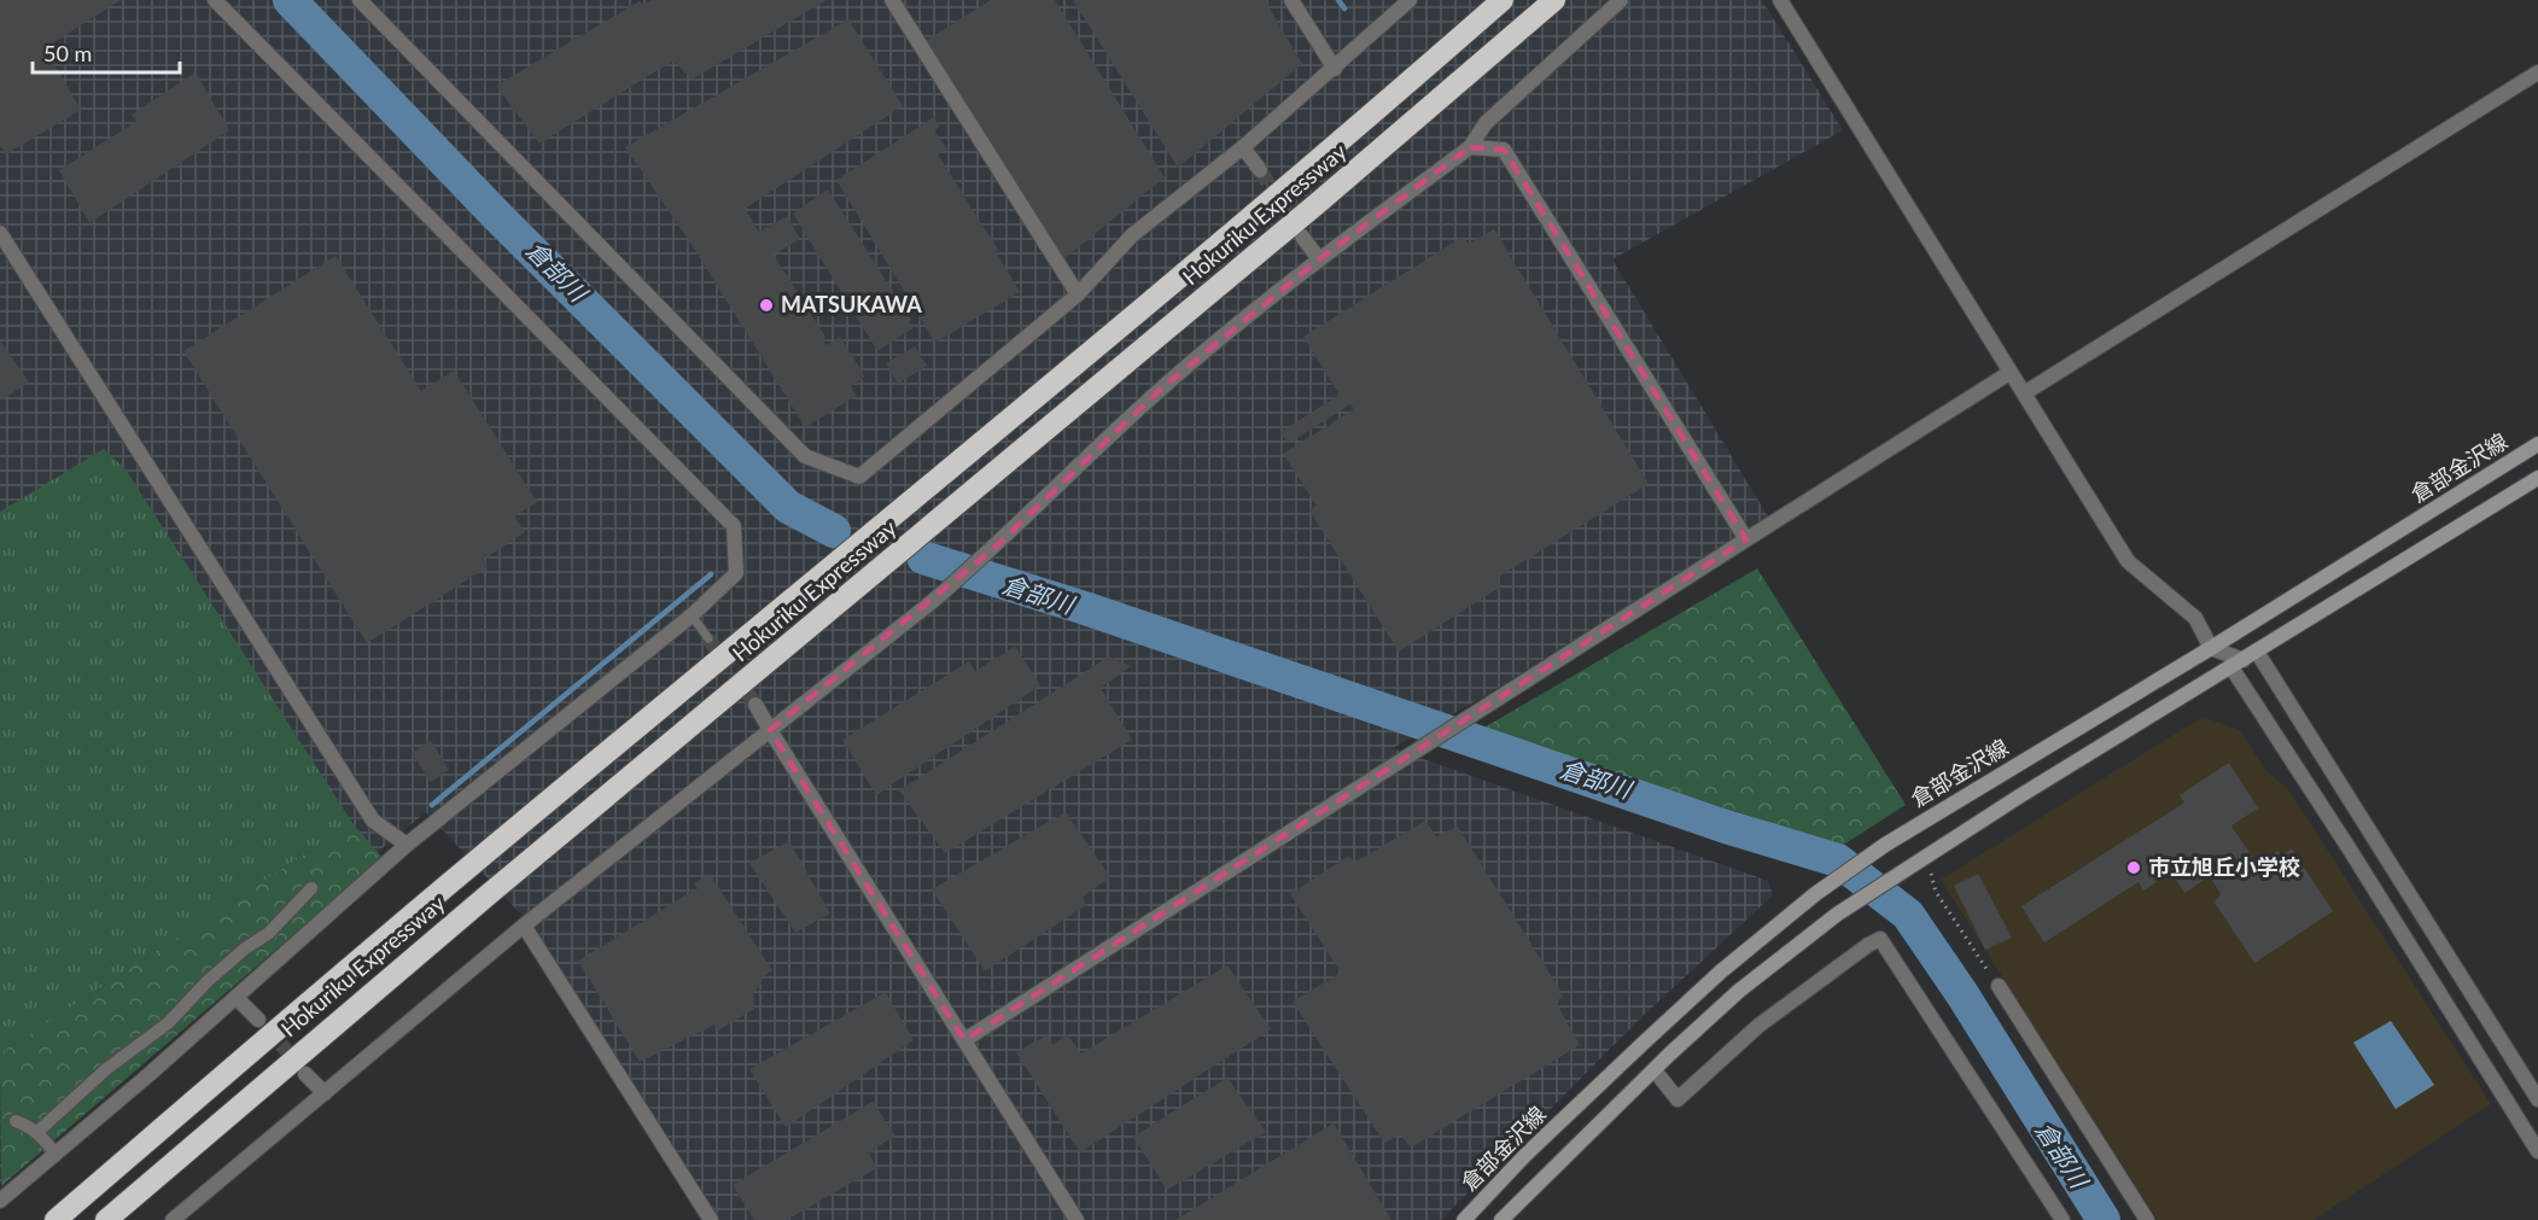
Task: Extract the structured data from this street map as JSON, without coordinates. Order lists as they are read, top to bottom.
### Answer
{
  "streets": {
    "highway": ["Hokuriku Expressway"],
    "main road": ["倉部金沢線"]
  },
  "water": ["倉部川"],
  "places": ["MATSUKAWA", "市立旭丘小学校"],
  "scale_bar": "50 m"
}
